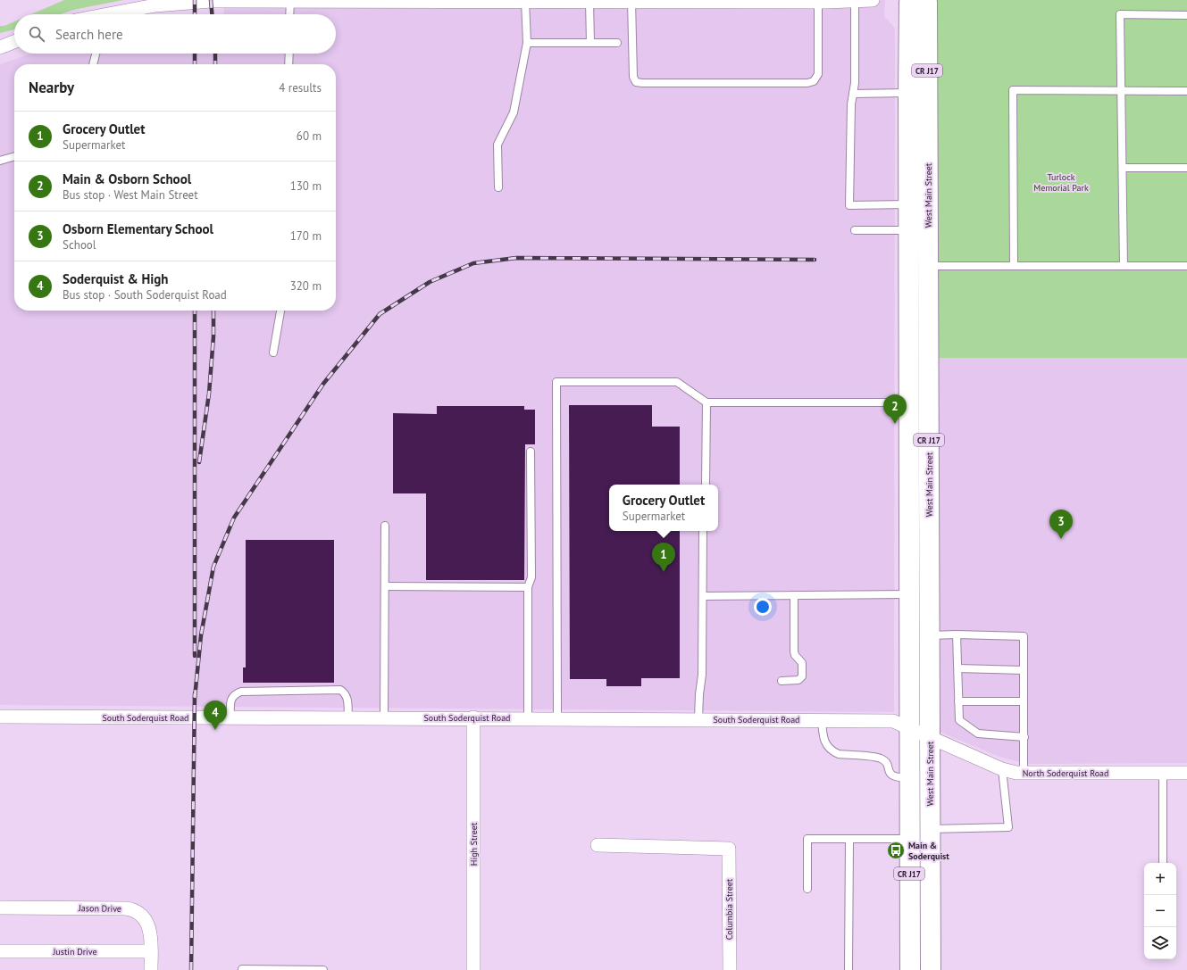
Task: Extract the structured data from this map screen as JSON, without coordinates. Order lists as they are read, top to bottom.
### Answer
{
  "streets": {
    "main road": ["CR J17", "West Main Street"],
    "street": [
      "South Soderquist Road",
      "North Soderquist Road",
      "High Street",
      "Jason Drive",
      "Columbia Street",
      "Justin Drive"
    ]
  },
  "crossings": [
    ["West Main Street", "South Soderquist Road"],
    ["West Main Street", "North Soderquist Road"],
    ["South Soderquist Road", "North Soderquist Road"],
    ["South Soderquist Road", "High Street"],
    ["Jason Drive", "Justin Drive"]
  ],
  "parks": ["Turlock Memorial Park"],
  "places": {
    "bus stop": ["Main & Soderquist"]
  },
  "page": {
    "search": "Search here",
    "heading": ["Nearby", "4 results"],
    "list": [
      {
        "mark": "1",
        "name": "Grocery Outlet",
        "note": "Supermarket",
        "value": "60 m"
      },
      {
        "mark": "2",
        "name": "Main & Osborn School",
        "note": "Bus stop · West Main Street",
        "value": "130 m"
      },
      {
        "mark": "3",
        "name": "Osborn Elementary School",
        "note": "School",
        "value": "170 m"
      },
      {
        "mark": "4",
        "name": "Soderquist & High",
        "note": "Bus stop · South Soderquist Road",
        "value": "320 m"
      }
    ],
    "pins": [
      "2",
      "3",
      "1",
      "4"
    ],
    "popup": ["Grocery Outlet", "Supermarket"],
    "map_buttons": ["+", "−"]
  }
}
